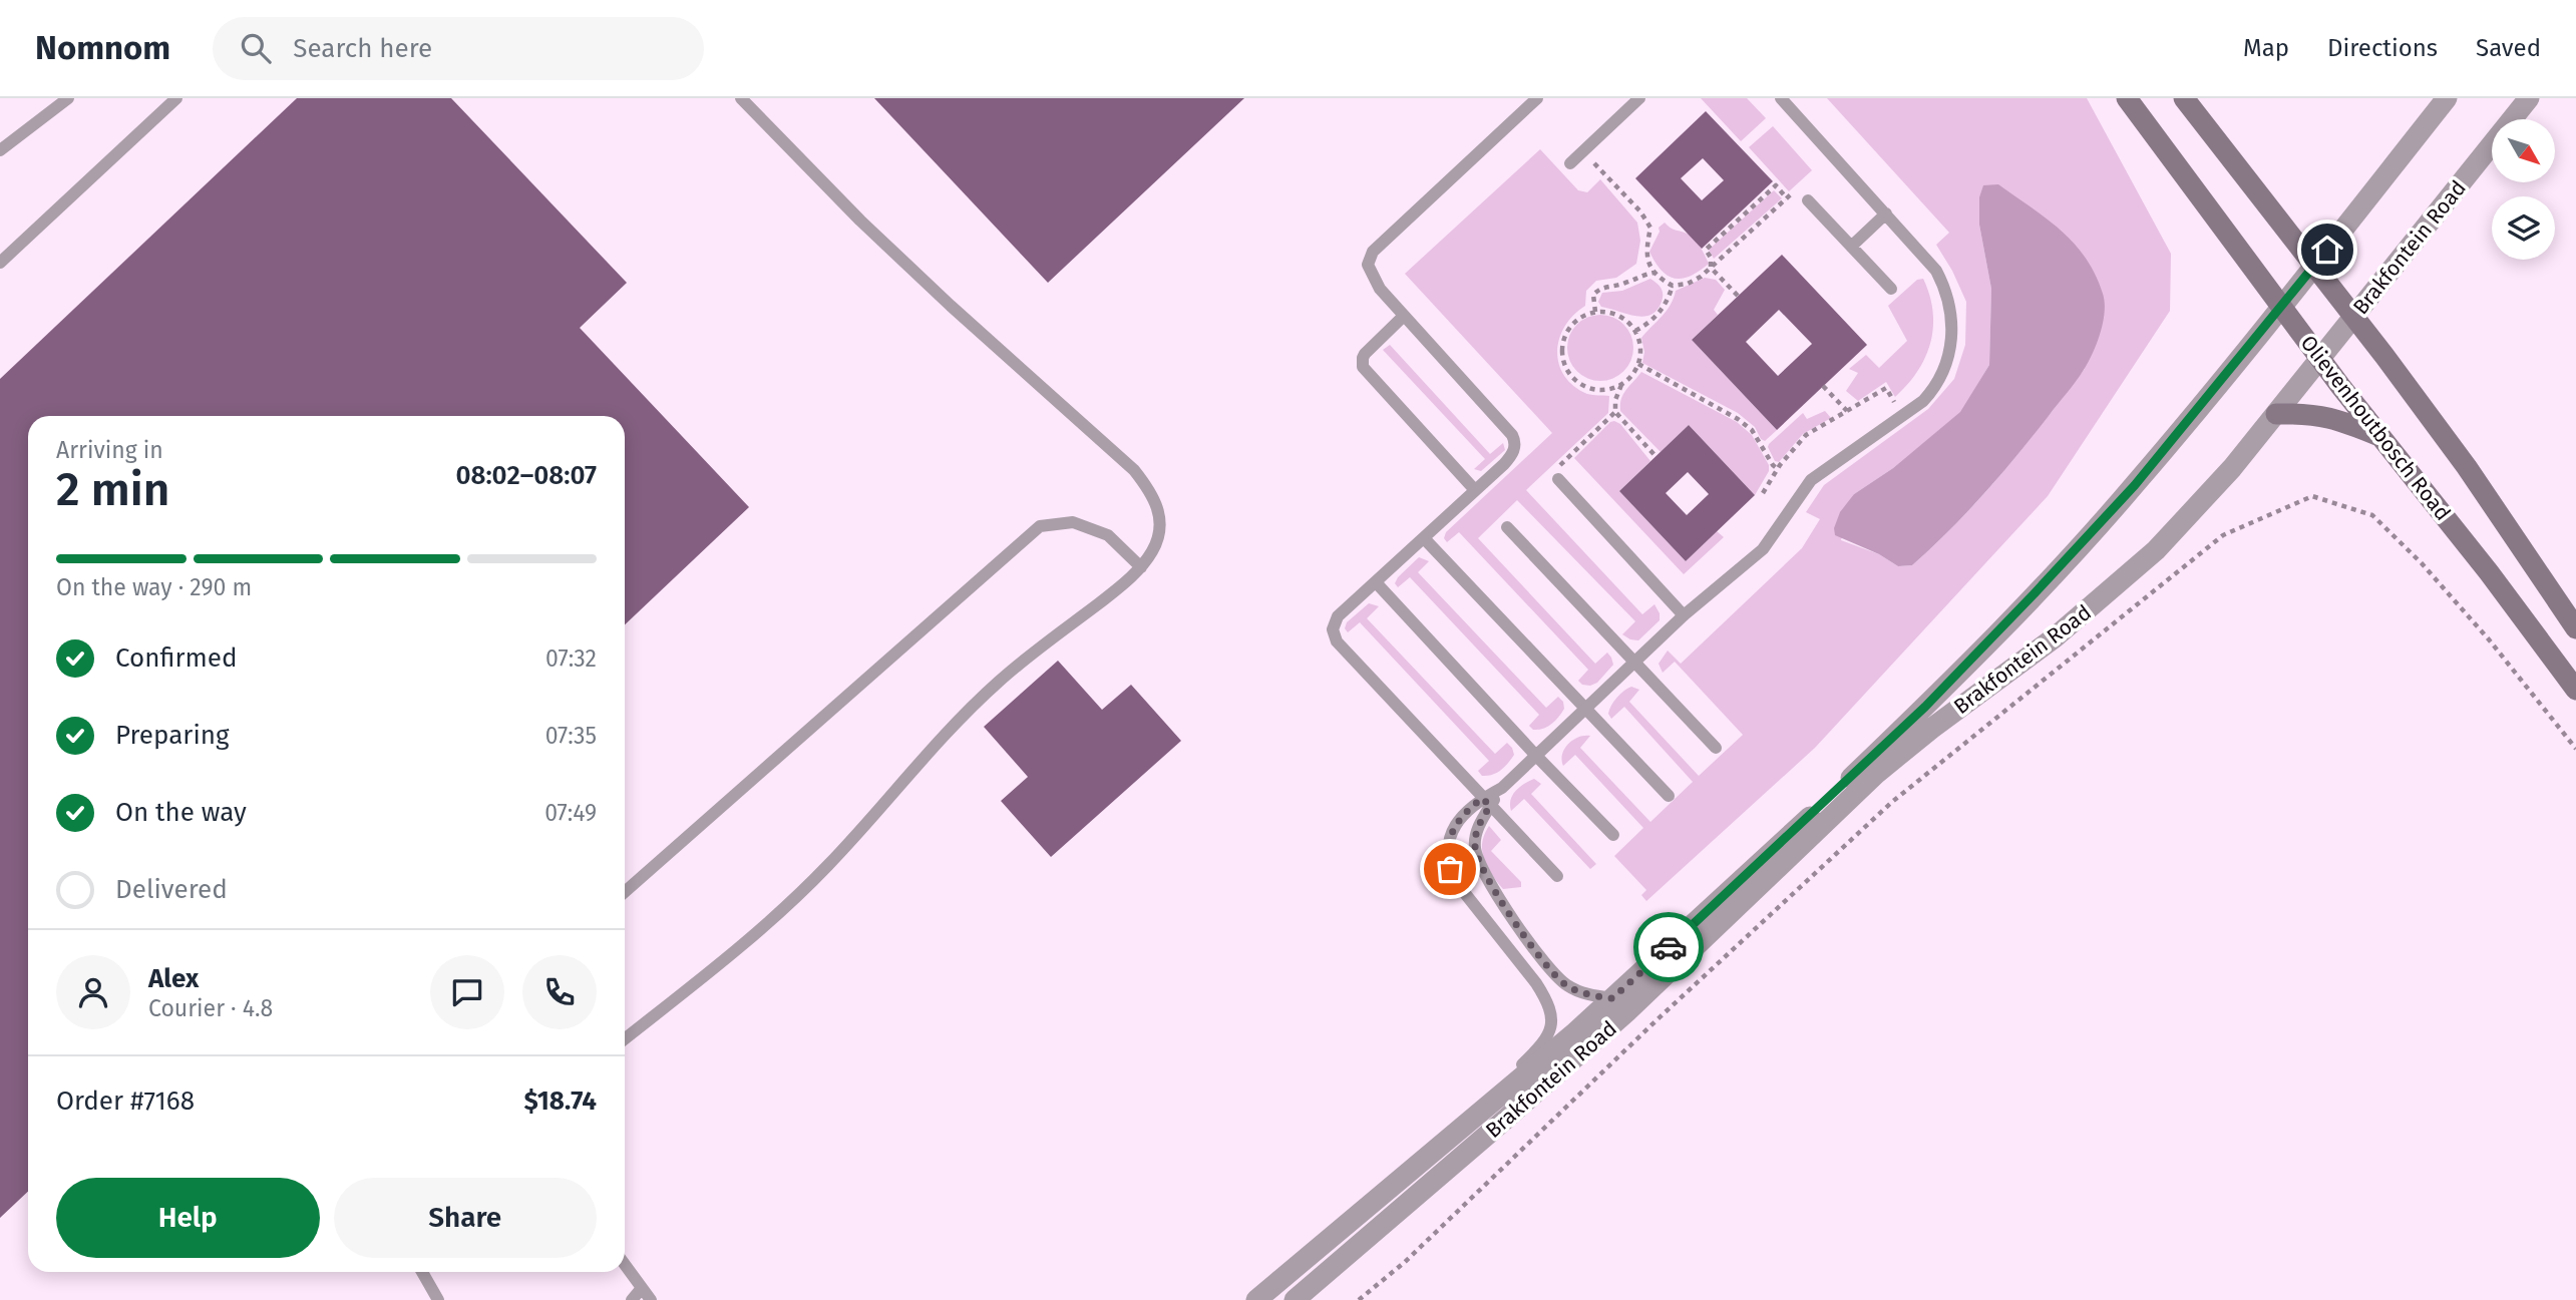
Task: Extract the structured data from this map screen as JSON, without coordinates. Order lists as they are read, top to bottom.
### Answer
{
  "streets": {
    "main road": ["Olievenhoutbosch Road"],
    "street": ["Brakfontein Road"]
  },
  "crossings": [
    ["Brakfontein Road", "Olievenhoutbosch Road"]
  ],
  "north": "bottom right",
  "page": {
    "header": "Nomnom",
    "search": "Search here",
    "nav": ["Map", "Directions", "Saved"],
    "heading": ["2 min", "Arriving in", "08:02–08:07"],
    "panel": [
      "Alex",
      "Courier · 4.8",
      "Order #7168",
      "$18.74"
    ],
    "bar": "On the way · 290 m",
    "list": [
      ["Confirmed", "07:32"],
      ["Preparing", "07:35"],
      ["On the way", "07:49"],
      "Delivered"
    ],
    "buttons": ["Help", "Share"]
  }
}
